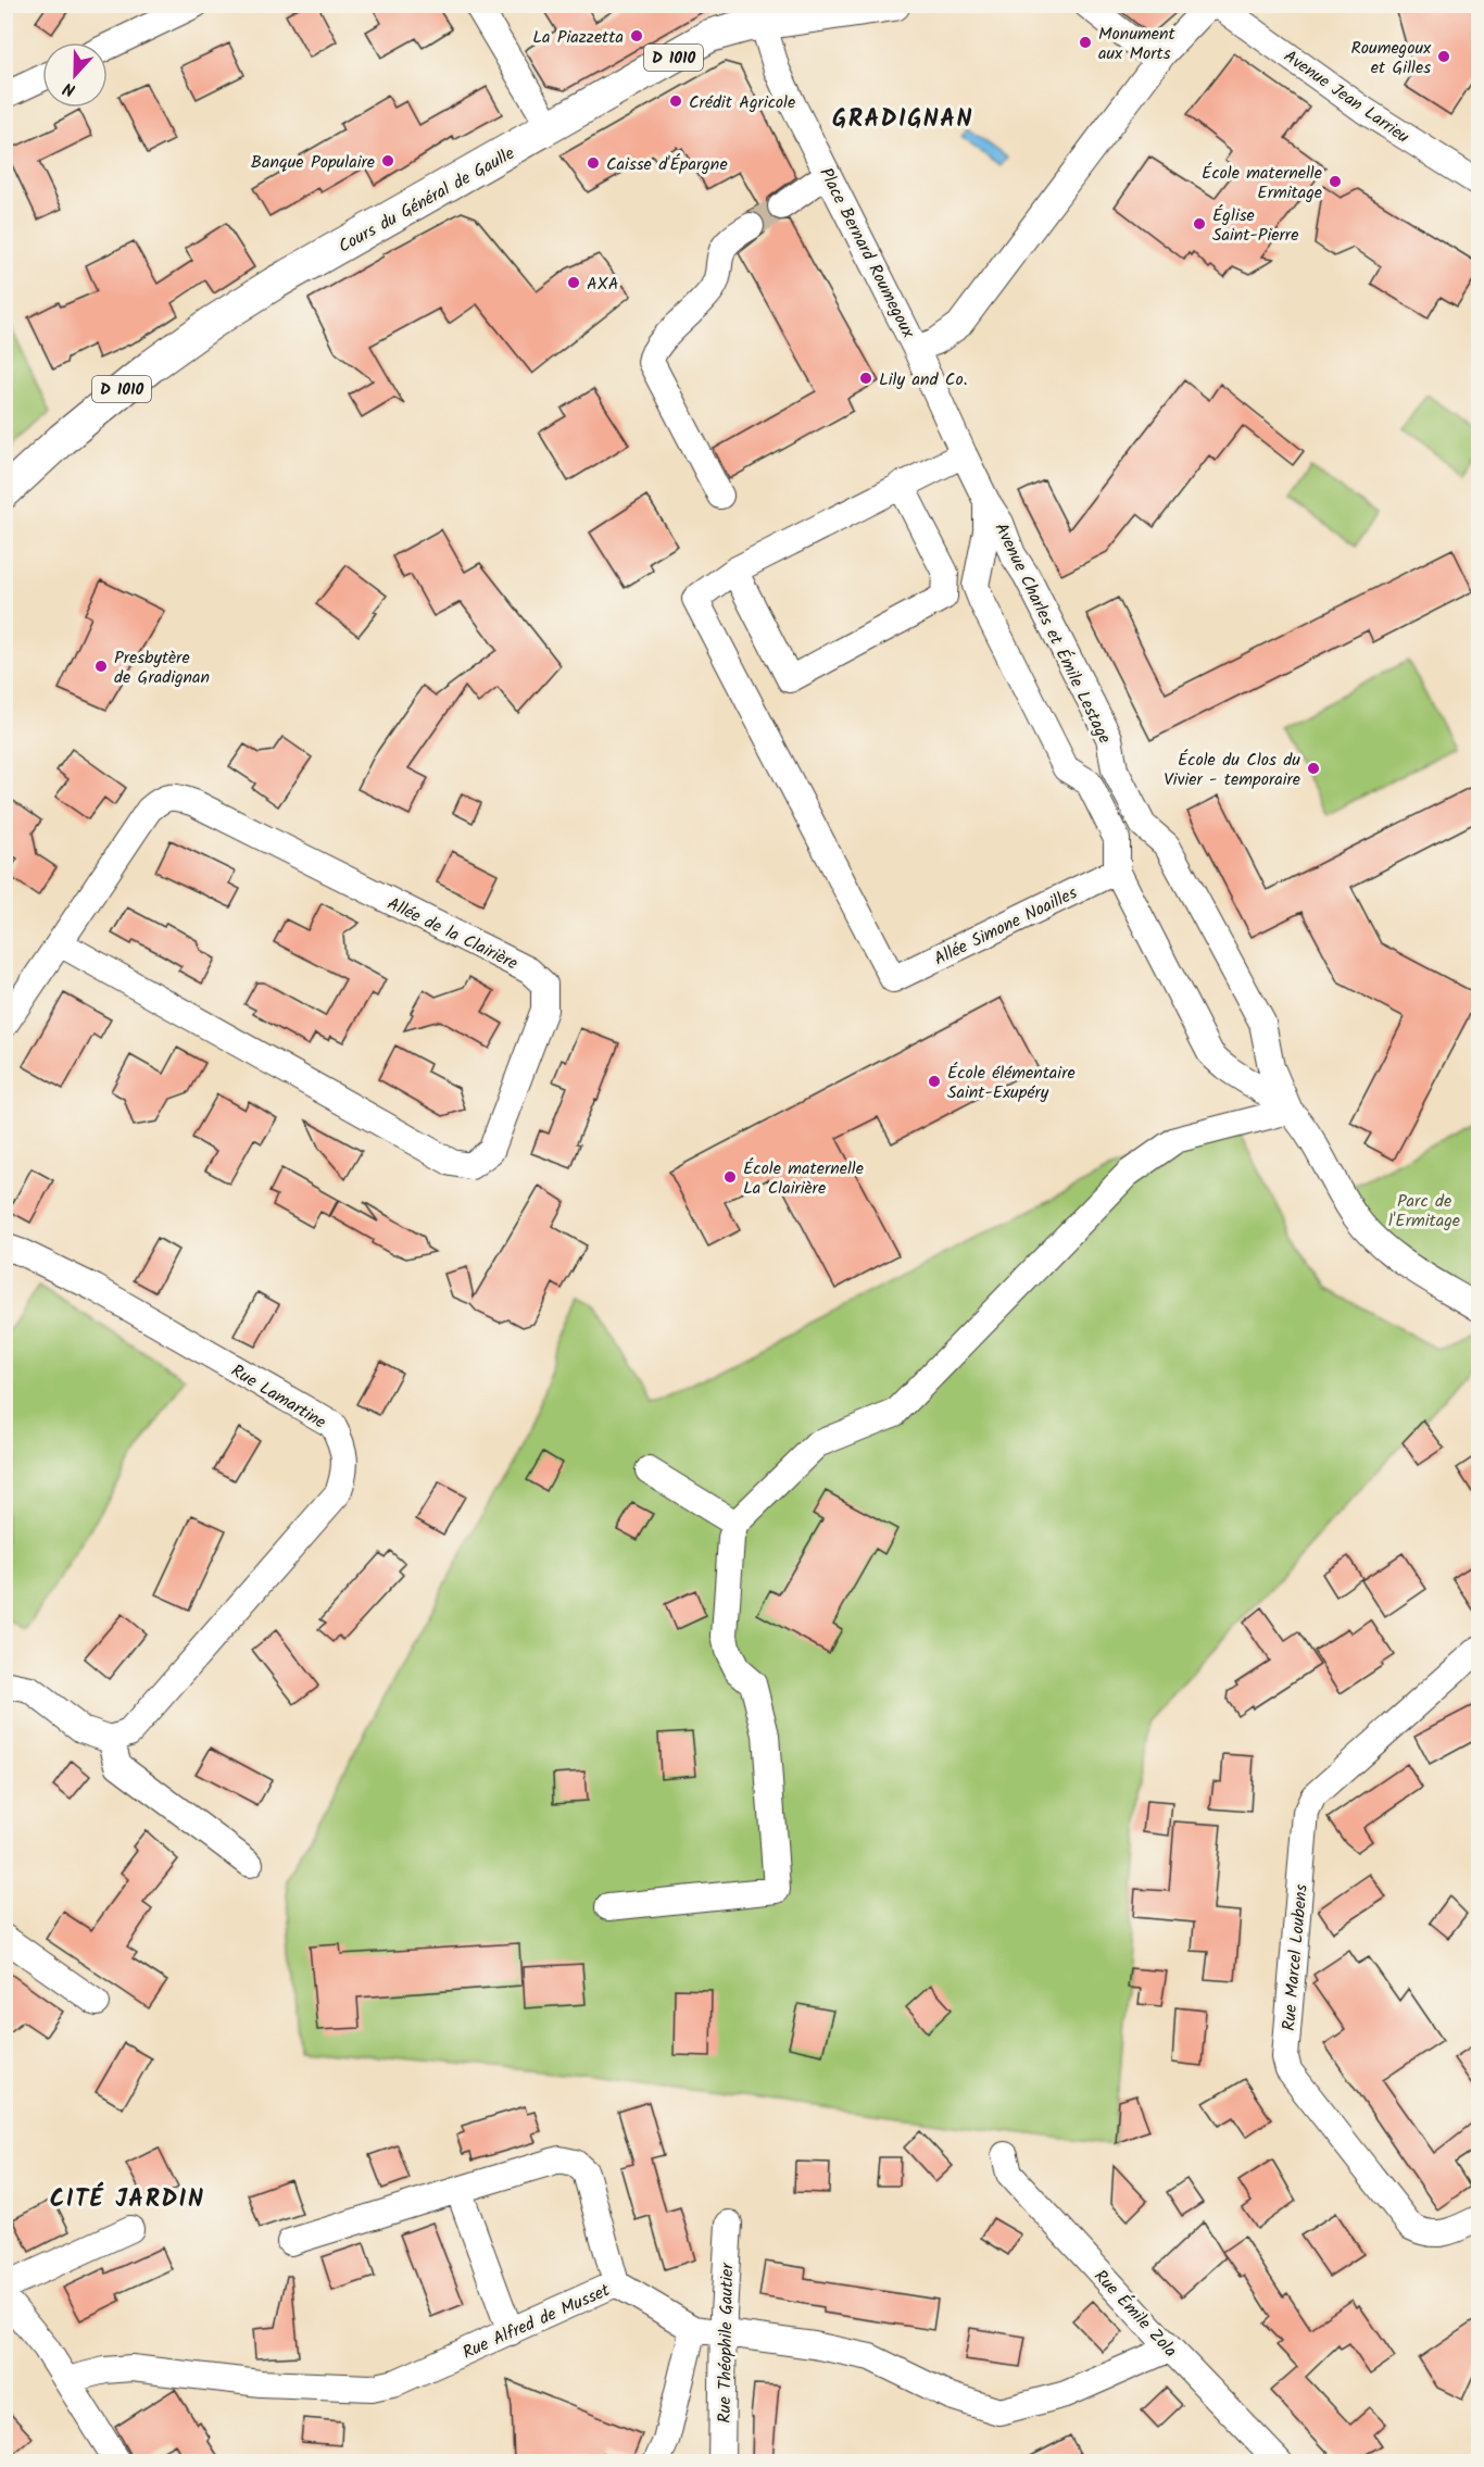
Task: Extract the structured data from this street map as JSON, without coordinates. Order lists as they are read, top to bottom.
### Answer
{
  "streets": {
    "main road": ["D 1010", "Cours du Général de Gaulle"],
    "street": [
      "Avenue Jean Larrieu",
      "Place Bernard Roumegoux",
      "Avenue Charles et Émile Lestage",
      "Allée Simone Noailles",
      "Allée de la Clairière",
      "Rue Lamartine",
      "Rue Marcel Loubens",
      "Rue Émile Zola",
      "Rue Alfred de Musset",
      "Rue Théophile Gautier"
    ]
  },
  "crossings": [
    ["Cours du Général de Gaulle", "Place Bernard Roumegoux"],
    ["Place Bernard Roumegoux", "Avenue Charles et Émile Lestage"],
    ["Avenue Charles et Émile Lestage", "Allée Simone Noailles"],
    ["Rue Émile Zola", "Rue Alfred de Musset"],
    ["Rue Alfred de Musset", "Rue Théophile Gautier"]
  ],
  "districts": ["GRADIGNAN", "CITÉ JARDIN"],
  "parks": ["Parc de l'Ermitage"],
  "places": [
    "La Piazzetta",
    "Monument aux Morts",
    "Roumegoux et Gilles",
    "Crédit Agricole",
    "Banque Populaire",
    "Caisse d'Épargne",
    "École maternelle Ermitage",
    "Église Saint-Pierre",
    "AXA",
    "Lily and Co.",
    "Presbytère de Gradignan",
    "École du Clos du Vivier - temporaire",
    "École élémentaire Saint-Exupéry",
    "École maternelle La Clairière"
  ],
  "north": "bottom"
}
